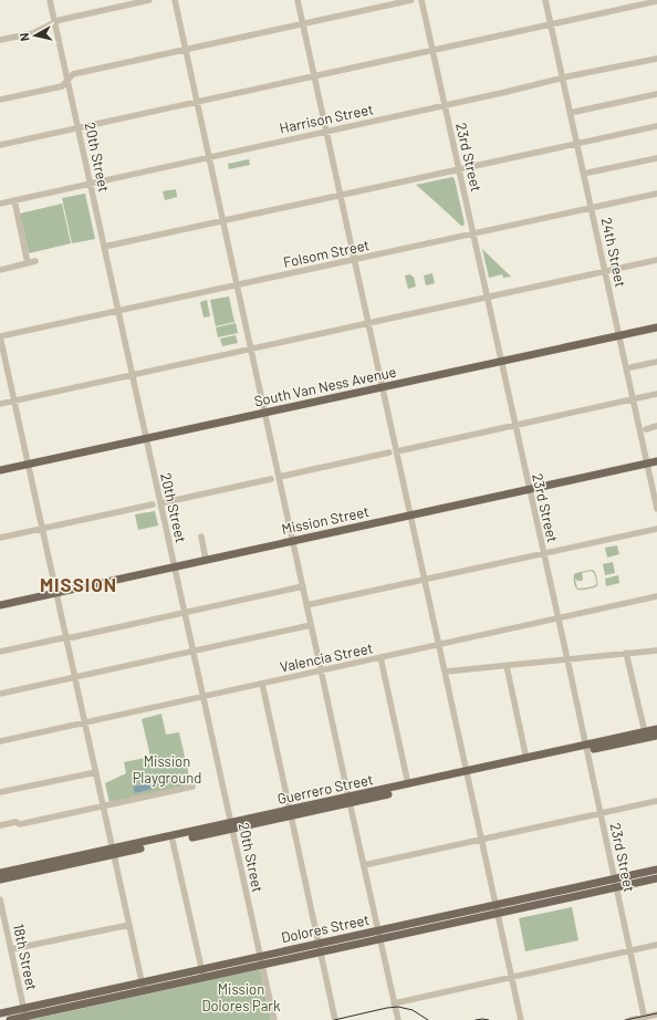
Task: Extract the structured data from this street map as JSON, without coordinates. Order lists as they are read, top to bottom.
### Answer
{
  "streets": {
    "main road": [
      "South Van Ness Avenue",
      "Mission Street",
      "Guerrero Street",
      "Dolores Street"
    ],
    "street": [
      "Harrison Street",
      "20th Street",
      "23rd Street",
      "24th Street",
      "Folsom Street",
      "Valencia Street",
      "18th Street"
    ]
  },
  "crossings": [
    ["Harrison Street", "20th Street"],
    ["Harrison Street", "23rd Street"],
    ["Harrison Street", "24th Street"],
    ["20th Street", "Folsom Street"],
    ["20th Street", "South Van Ness Avenue"],
    ["20th Street", "Mission Street"],
    ["20th Street", "Valencia Street"],
    ["20th Street", "Guerrero Street"],
    ["20th Street", "Dolores Street"],
    ["23rd Street", "Folsom Street"],
    ["23rd Street", "South Van Ness Avenue"],
    ["23rd Street", "Mission Street"],
    ["23rd Street", "Valencia Street"],
    ["23rd Street", "Guerrero Street"],
    ["23rd Street", "Dolores Street"],
    ["24th Street", "Folsom Street"],
    ["24th Street", "South Van Ness Avenue"],
    ["24th Street", "Mission Street"],
    ["Dolores Street", "18th Street"]
  ],
  "districts": ["MISSION"],
  "parks": ["Mission Playground", "Mission Dolores Park"],
  "north": "left"
}
